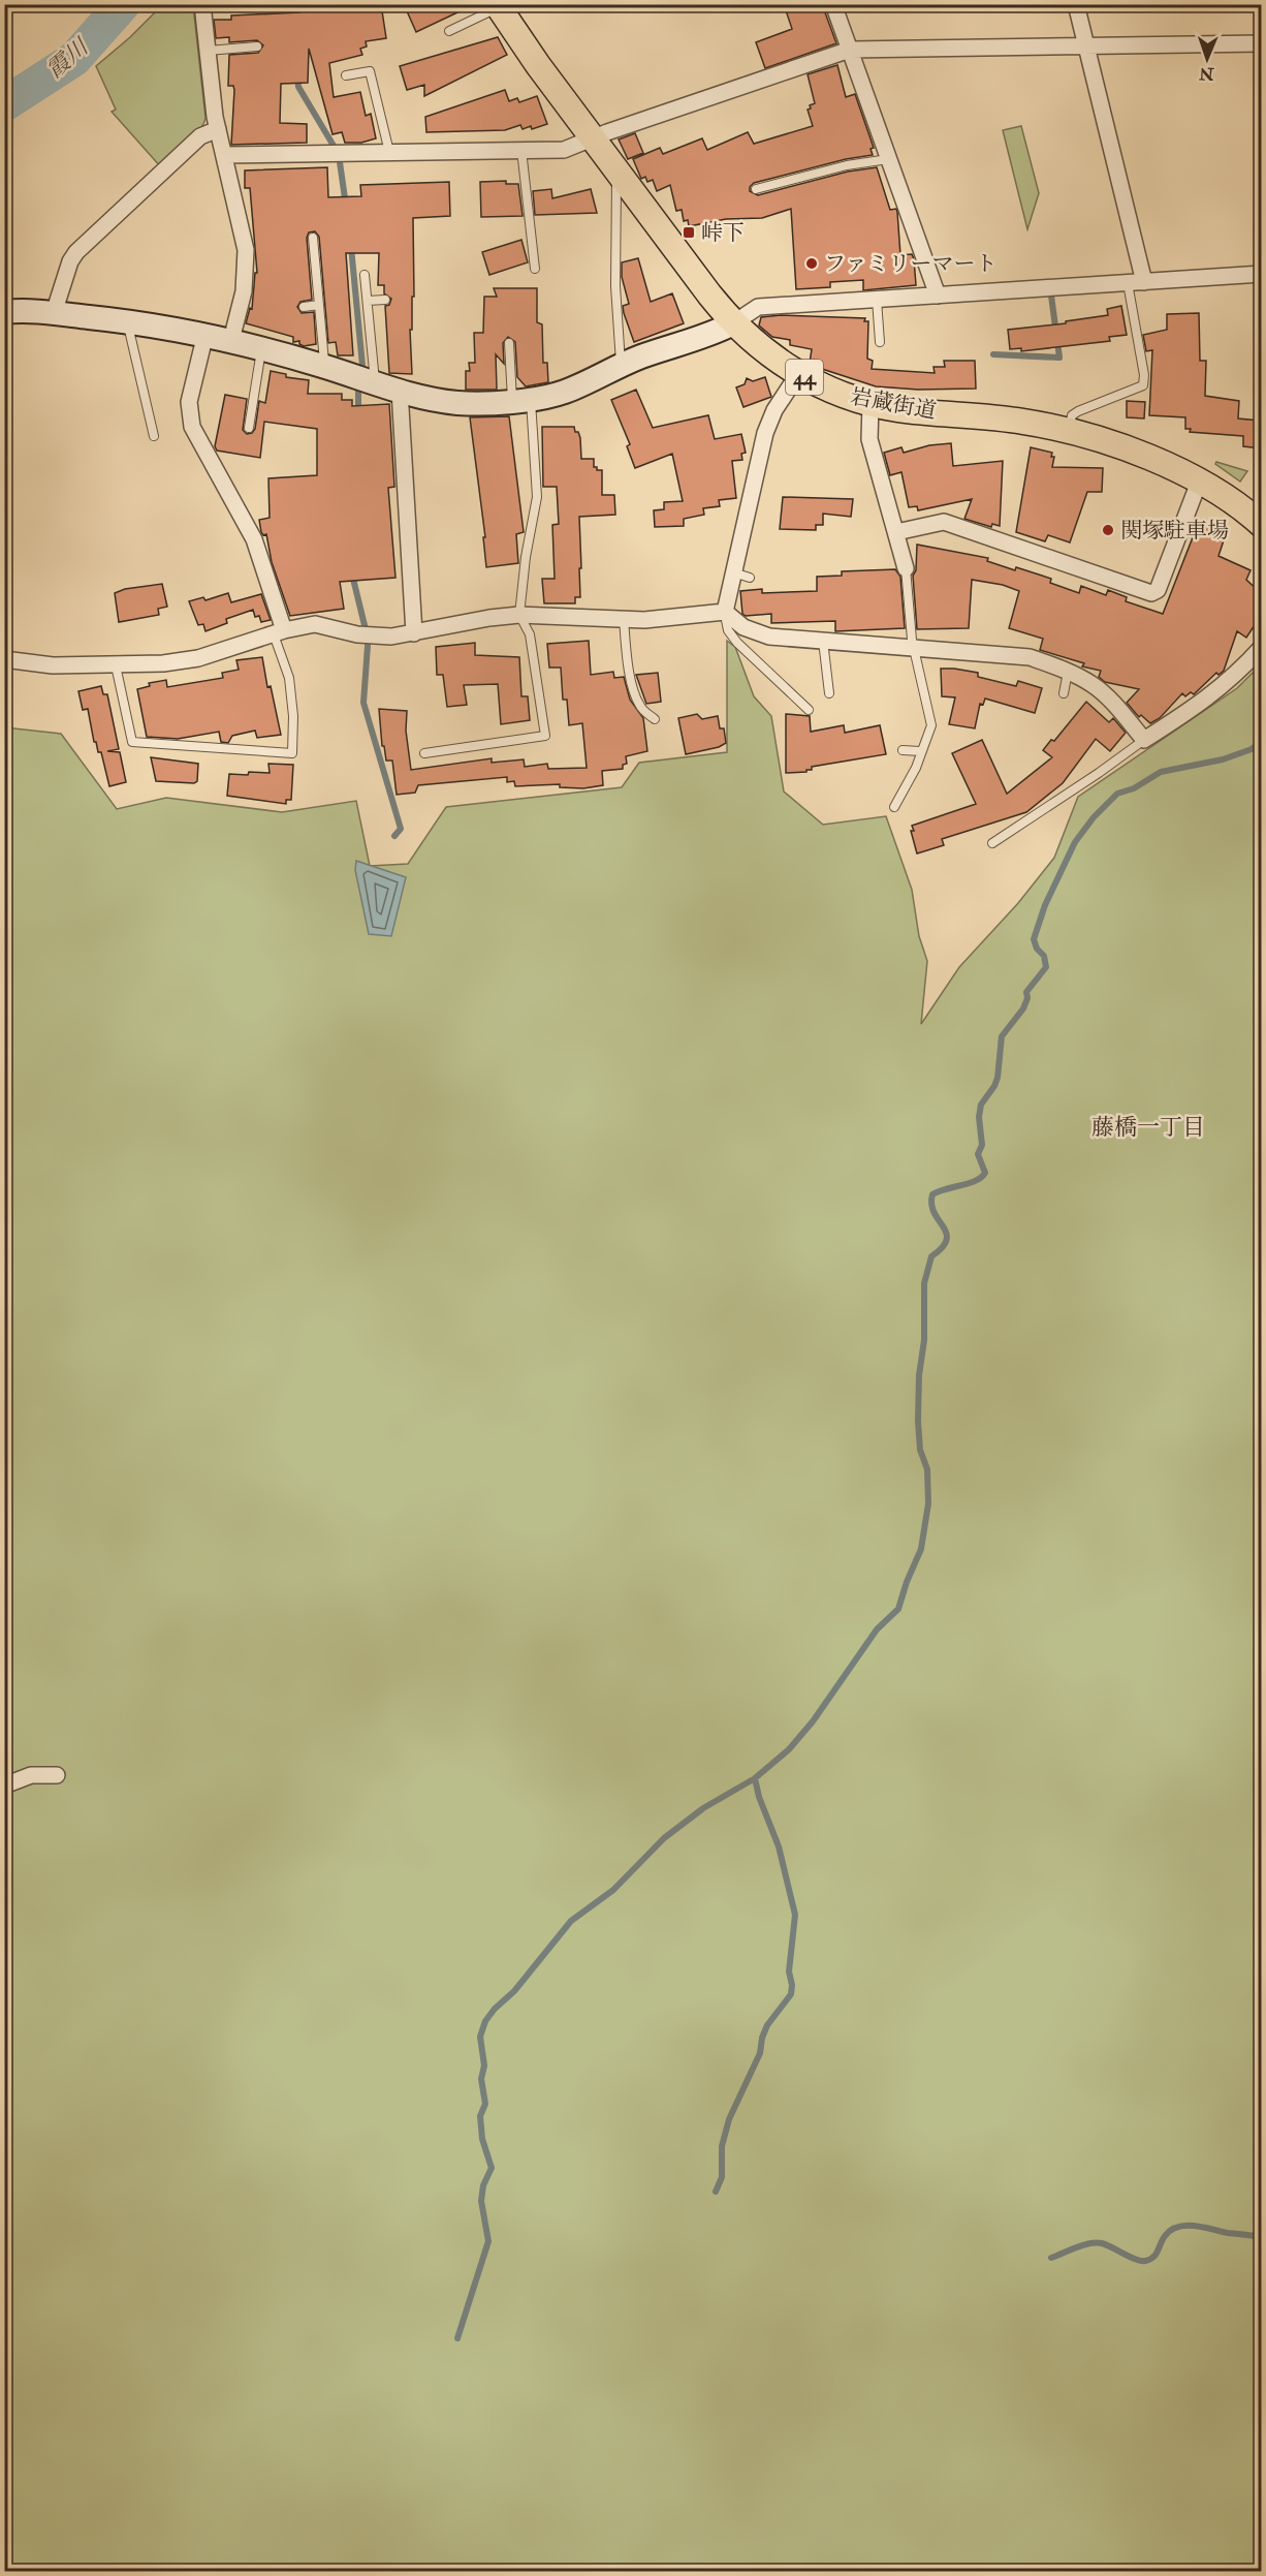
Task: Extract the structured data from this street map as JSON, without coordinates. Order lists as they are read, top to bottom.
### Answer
{
  "streets": {
    "main road": ["44", "岩蔵街道"]
  },
  "districts": ["藤橋一丁目"],
  "water": ["霞川"],
  "places": {
    "transit": ["峠下"],
    "other": ["ファミリーマート", "関塚駐車場"]
  },
  "north": "bottom"
}
